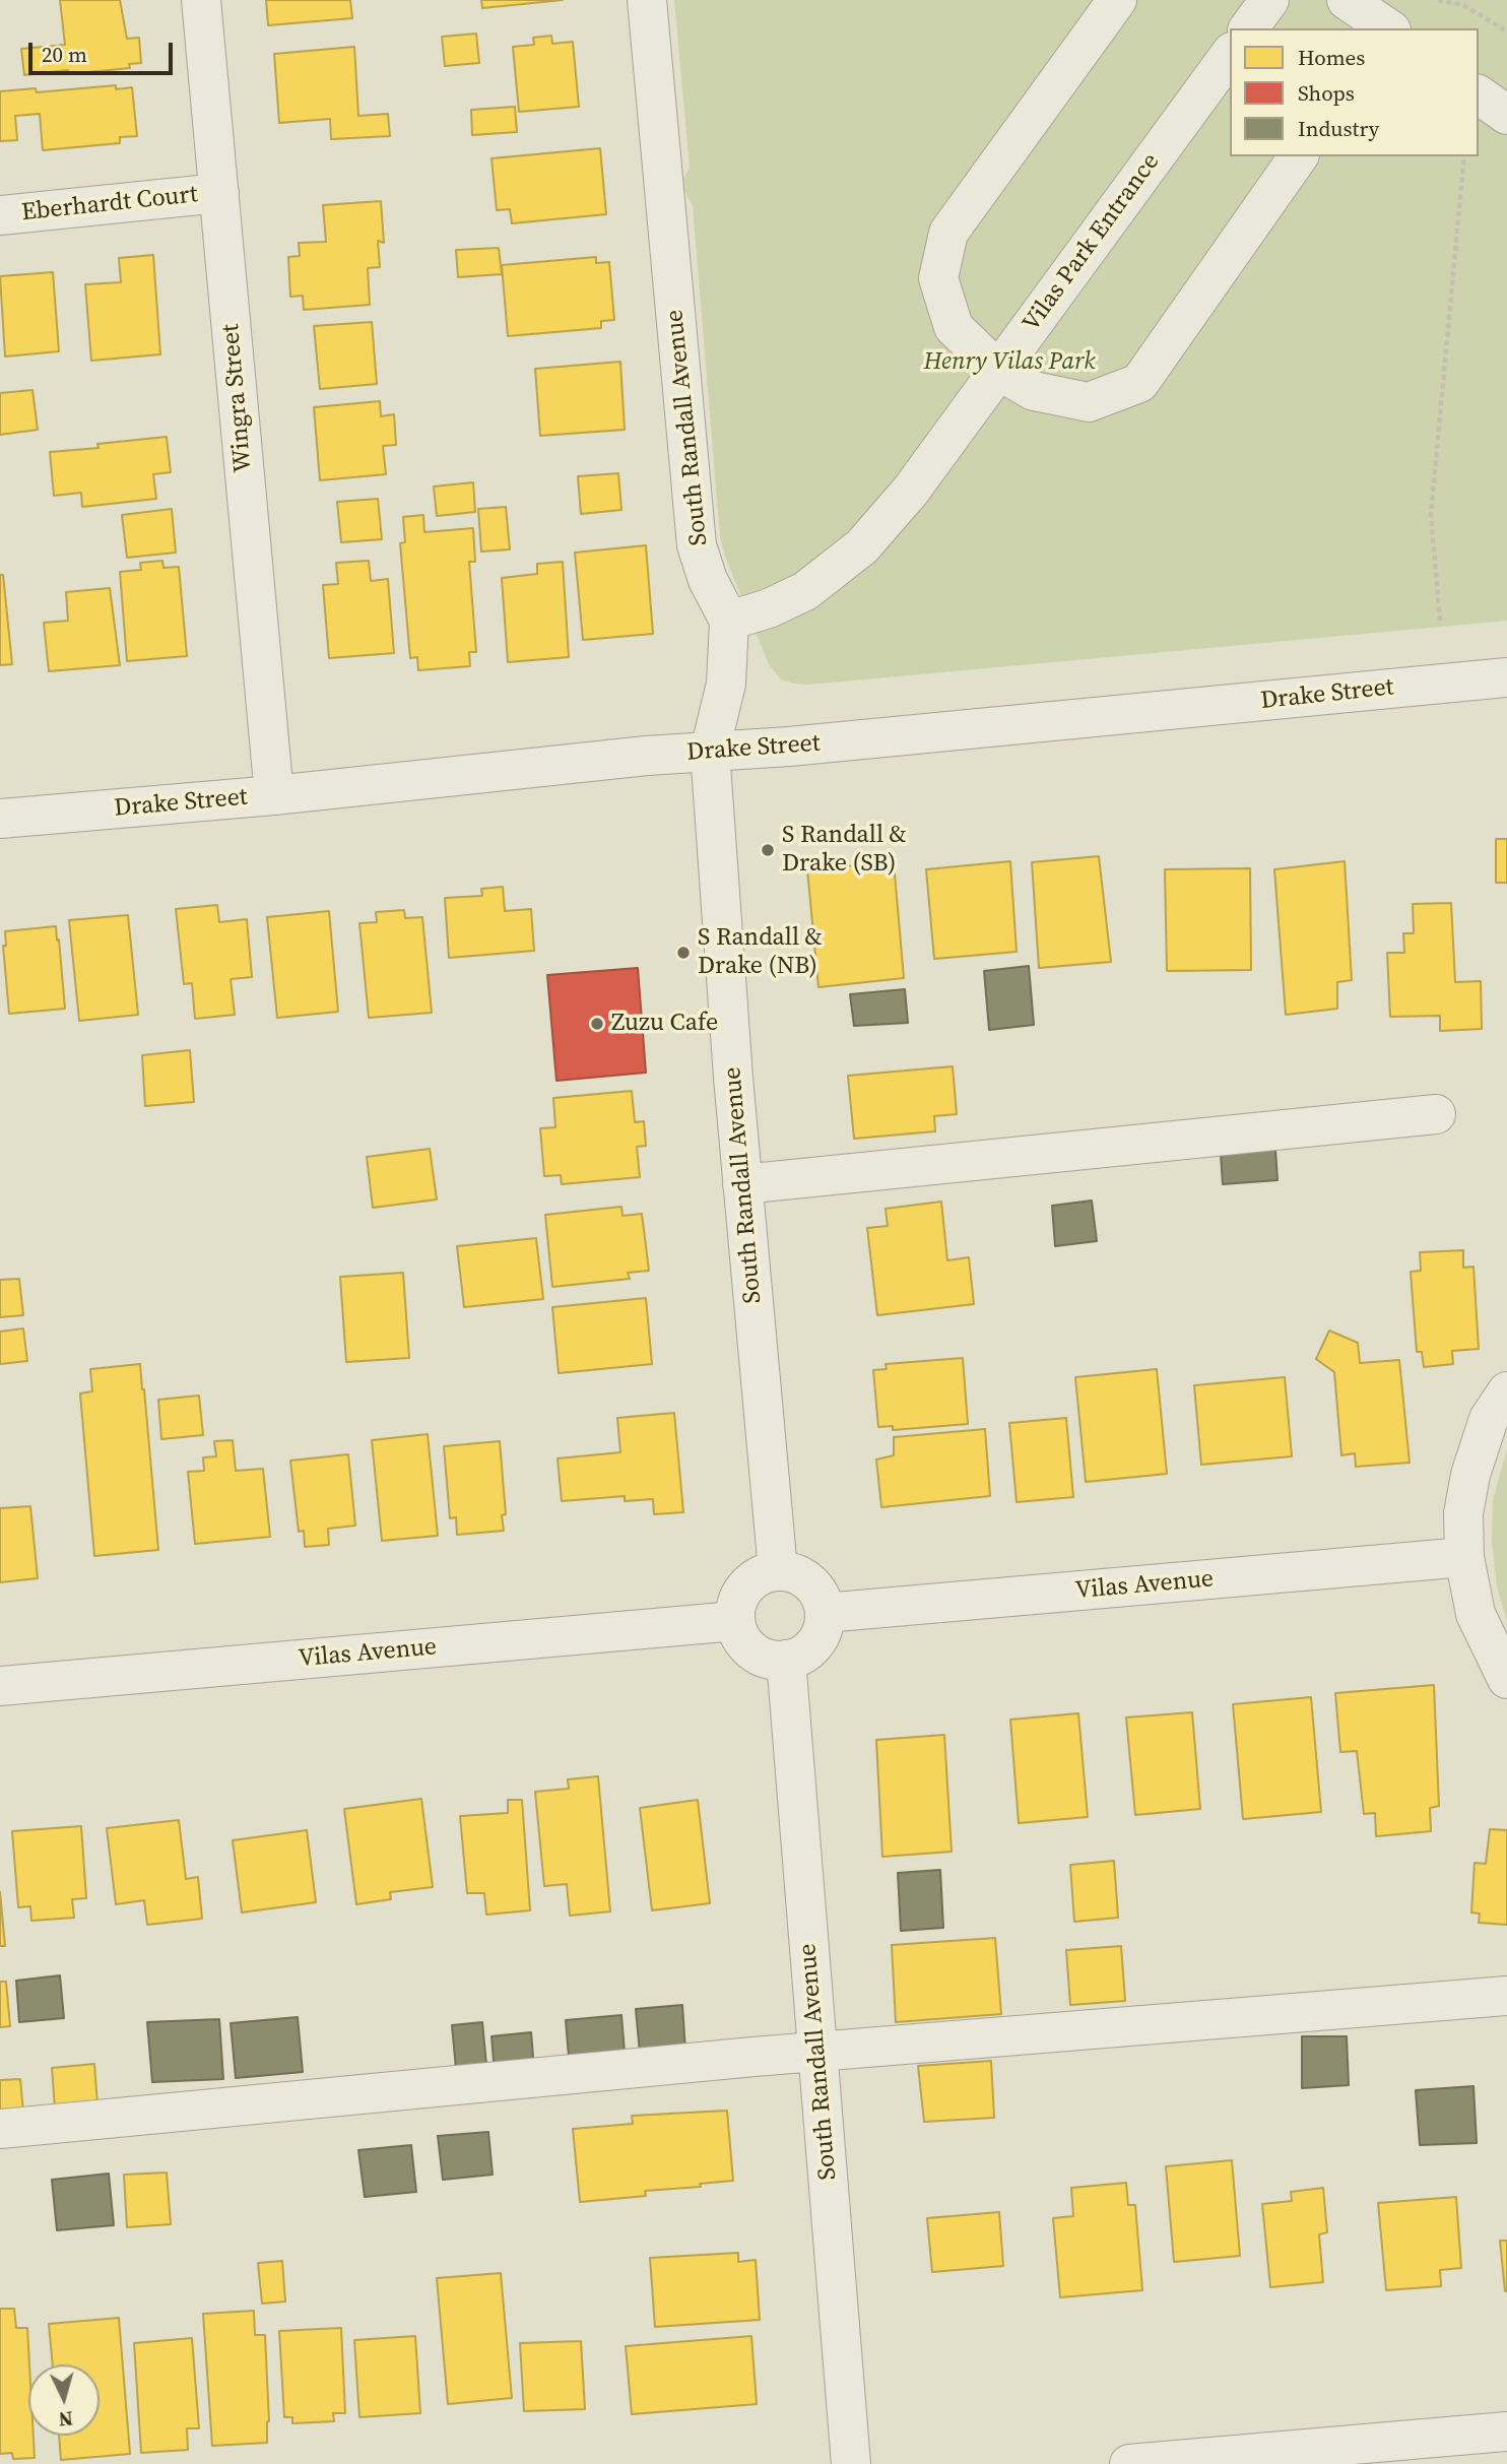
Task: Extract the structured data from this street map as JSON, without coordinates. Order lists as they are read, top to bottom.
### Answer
{
  "streets": {
    "street": [
      "Eberhardt Court",
      "Vilas Park Entrance",
      "Wingra Street",
      "South Randall Avenue",
      "Drake Street",
      "Vilas Avenue"
    ]
  },
  "crossings": [
    ["Eberhardt Court", "Wingra Street"],
    ["Vilas Park Entrance", "South Randall Avenue"],
    ["Wingra Street", "Drake Street"],
    ["South Randall Avenue", "Drake Street"],
    ["South Randall Avenue", "Vilas Avenue"]
  ],
  "parks": ["Henry Vilas Park"],
  "places": ["S Randall & Drake (SB)", "S Randall & Drake (NB)", "Zuzu Cafe"],
  "legend": ["Homes", "Shops", "Industry"],
  "scale_bar": "20 m",
  "north": "bottom"
}
